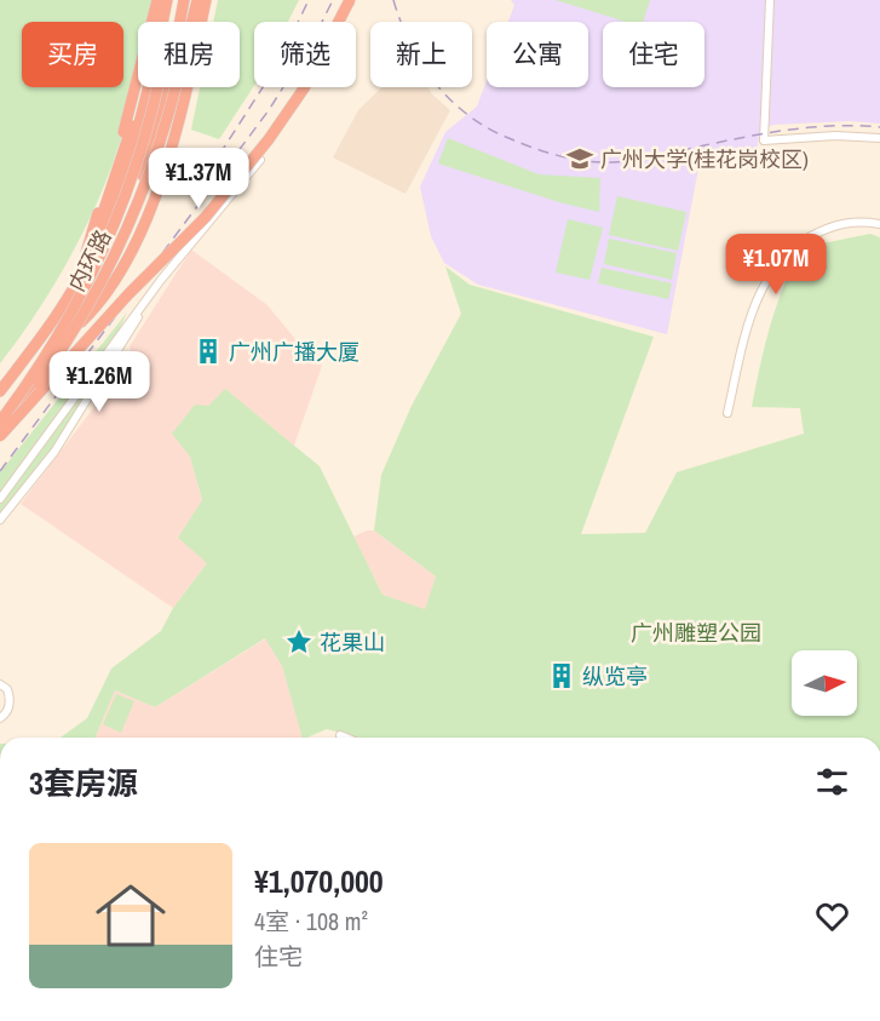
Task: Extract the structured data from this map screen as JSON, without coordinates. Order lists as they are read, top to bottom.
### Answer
{
  "streets": {
    "highway": ["内环路"]
  },
  "parks": ["广州雕塑公园"],
  "places": {
    "school or university": ["广州大学(桂花岗校区)"],
    "building": ["广州广播大厦", "纵览亭"],
    "place": ["花果山"]
  },
  "north": "right",
  "page": {
    "chip": [
      "买房",
      "租房",
      "筛选",
      "新上",
      "公寓",
      "住宅"
    ],
    "price": ["¥1.37M", "¥1.07M", "¥1.26M"],
    "heading": "3套房源",
    "list": [
      {
        "name": "¥1,070,000",
        "note": "4室 · 108 m² · 住宅"
      }
    ]
  }
}
